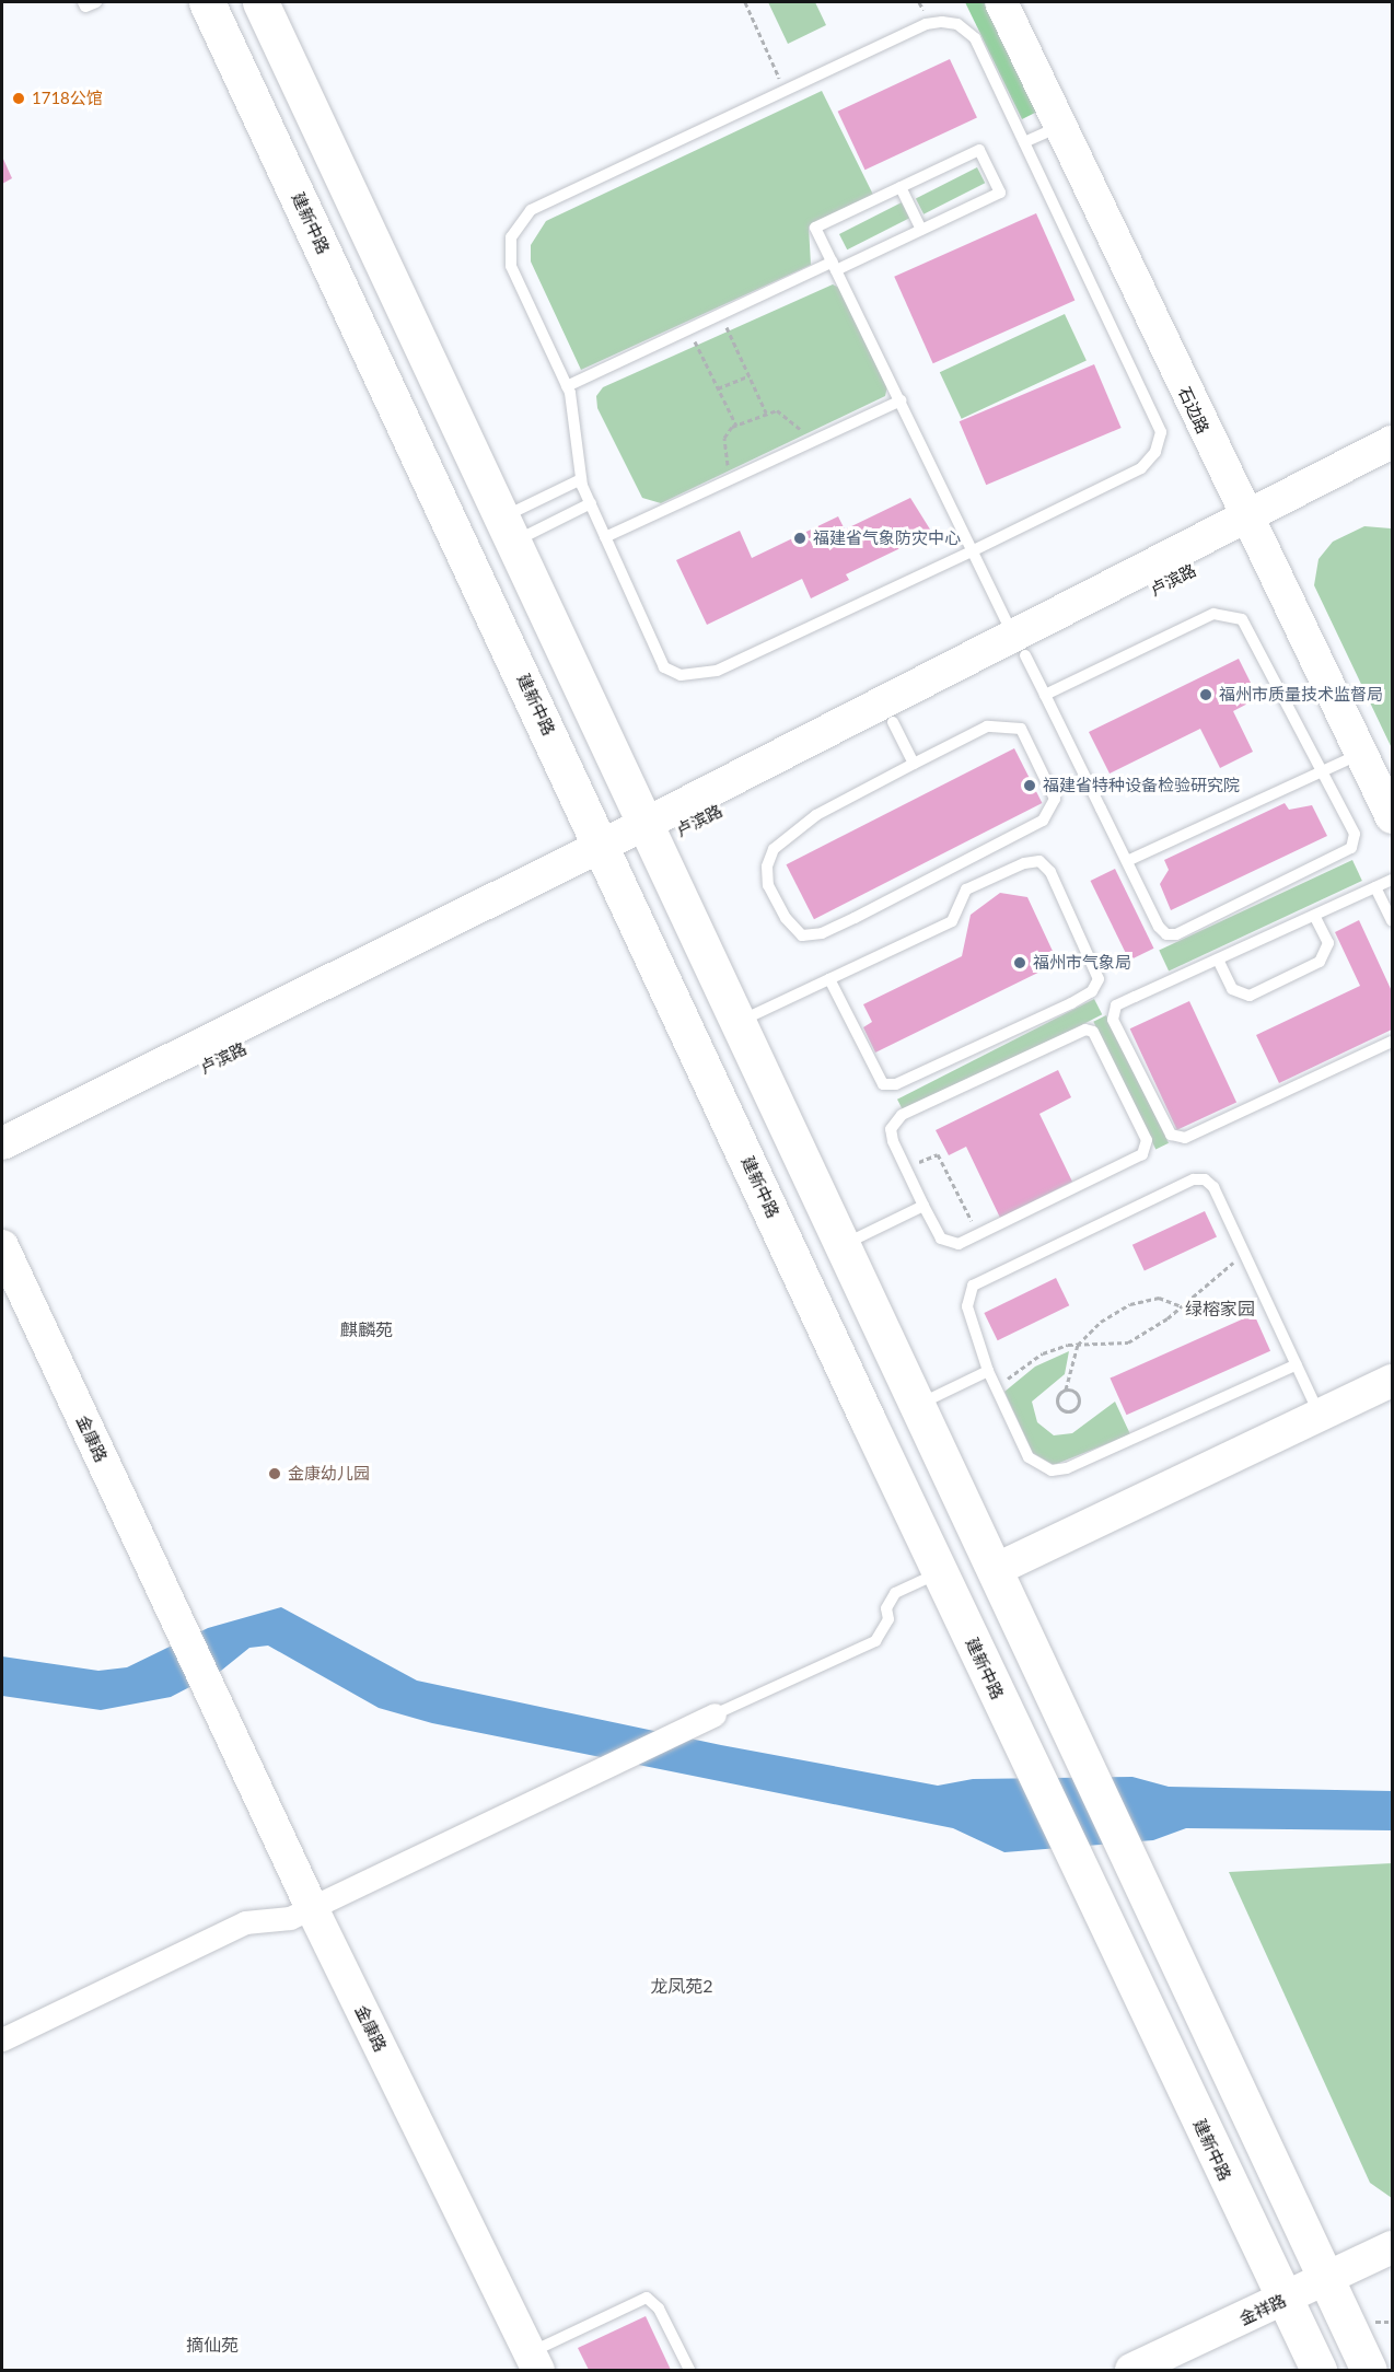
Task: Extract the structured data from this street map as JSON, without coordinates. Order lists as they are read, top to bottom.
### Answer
{
  "streets": {
    "main road": [
      "建新中路",
      "石边路",
      "卢滨路",
      "金康路",
      "金祥路"
    ]
  },
  "crossings": [
    ["建新中路", "卢滨路"],
    ["建新中路", "金祥路"],
    ["石边路", "卢滨路"]
  ],
  "districts": [
    "绿榕家园",
    "麒麟苑",
    "龙凤苑2",
    "摘仙苑"
  ],
  "places": [
    "1718公馆",
    "福建省气象防灾中心",
    "福州市质量技术监督局",
    "福建省特种设备检验研究院",
    "福州市气象局",
    "金康幼儿园"
  ]
}
